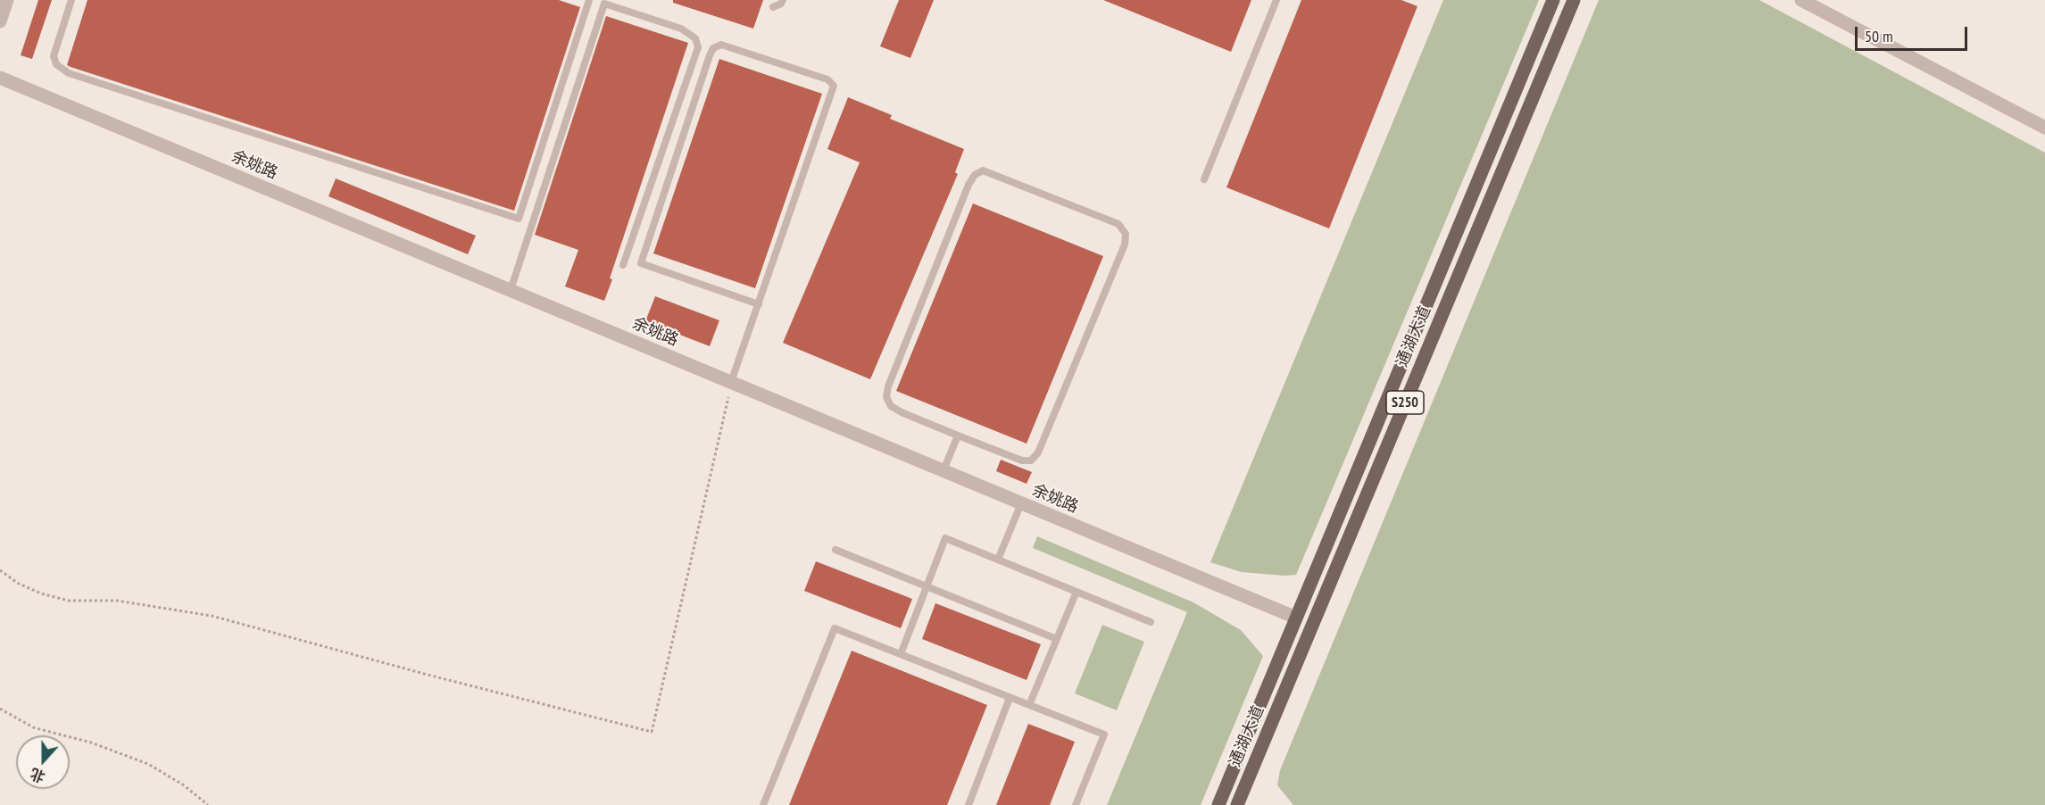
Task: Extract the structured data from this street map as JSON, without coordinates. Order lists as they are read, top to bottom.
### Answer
{
  "streets": {
    "main road": ["通湖大道", "S250"],
    "street": ["余姚路"]
  },
  "crossings": [
    ["余姚路", "通湖大道"]
  ],
  "scale_bar": "50 m",
  "north": "bottom"
}
